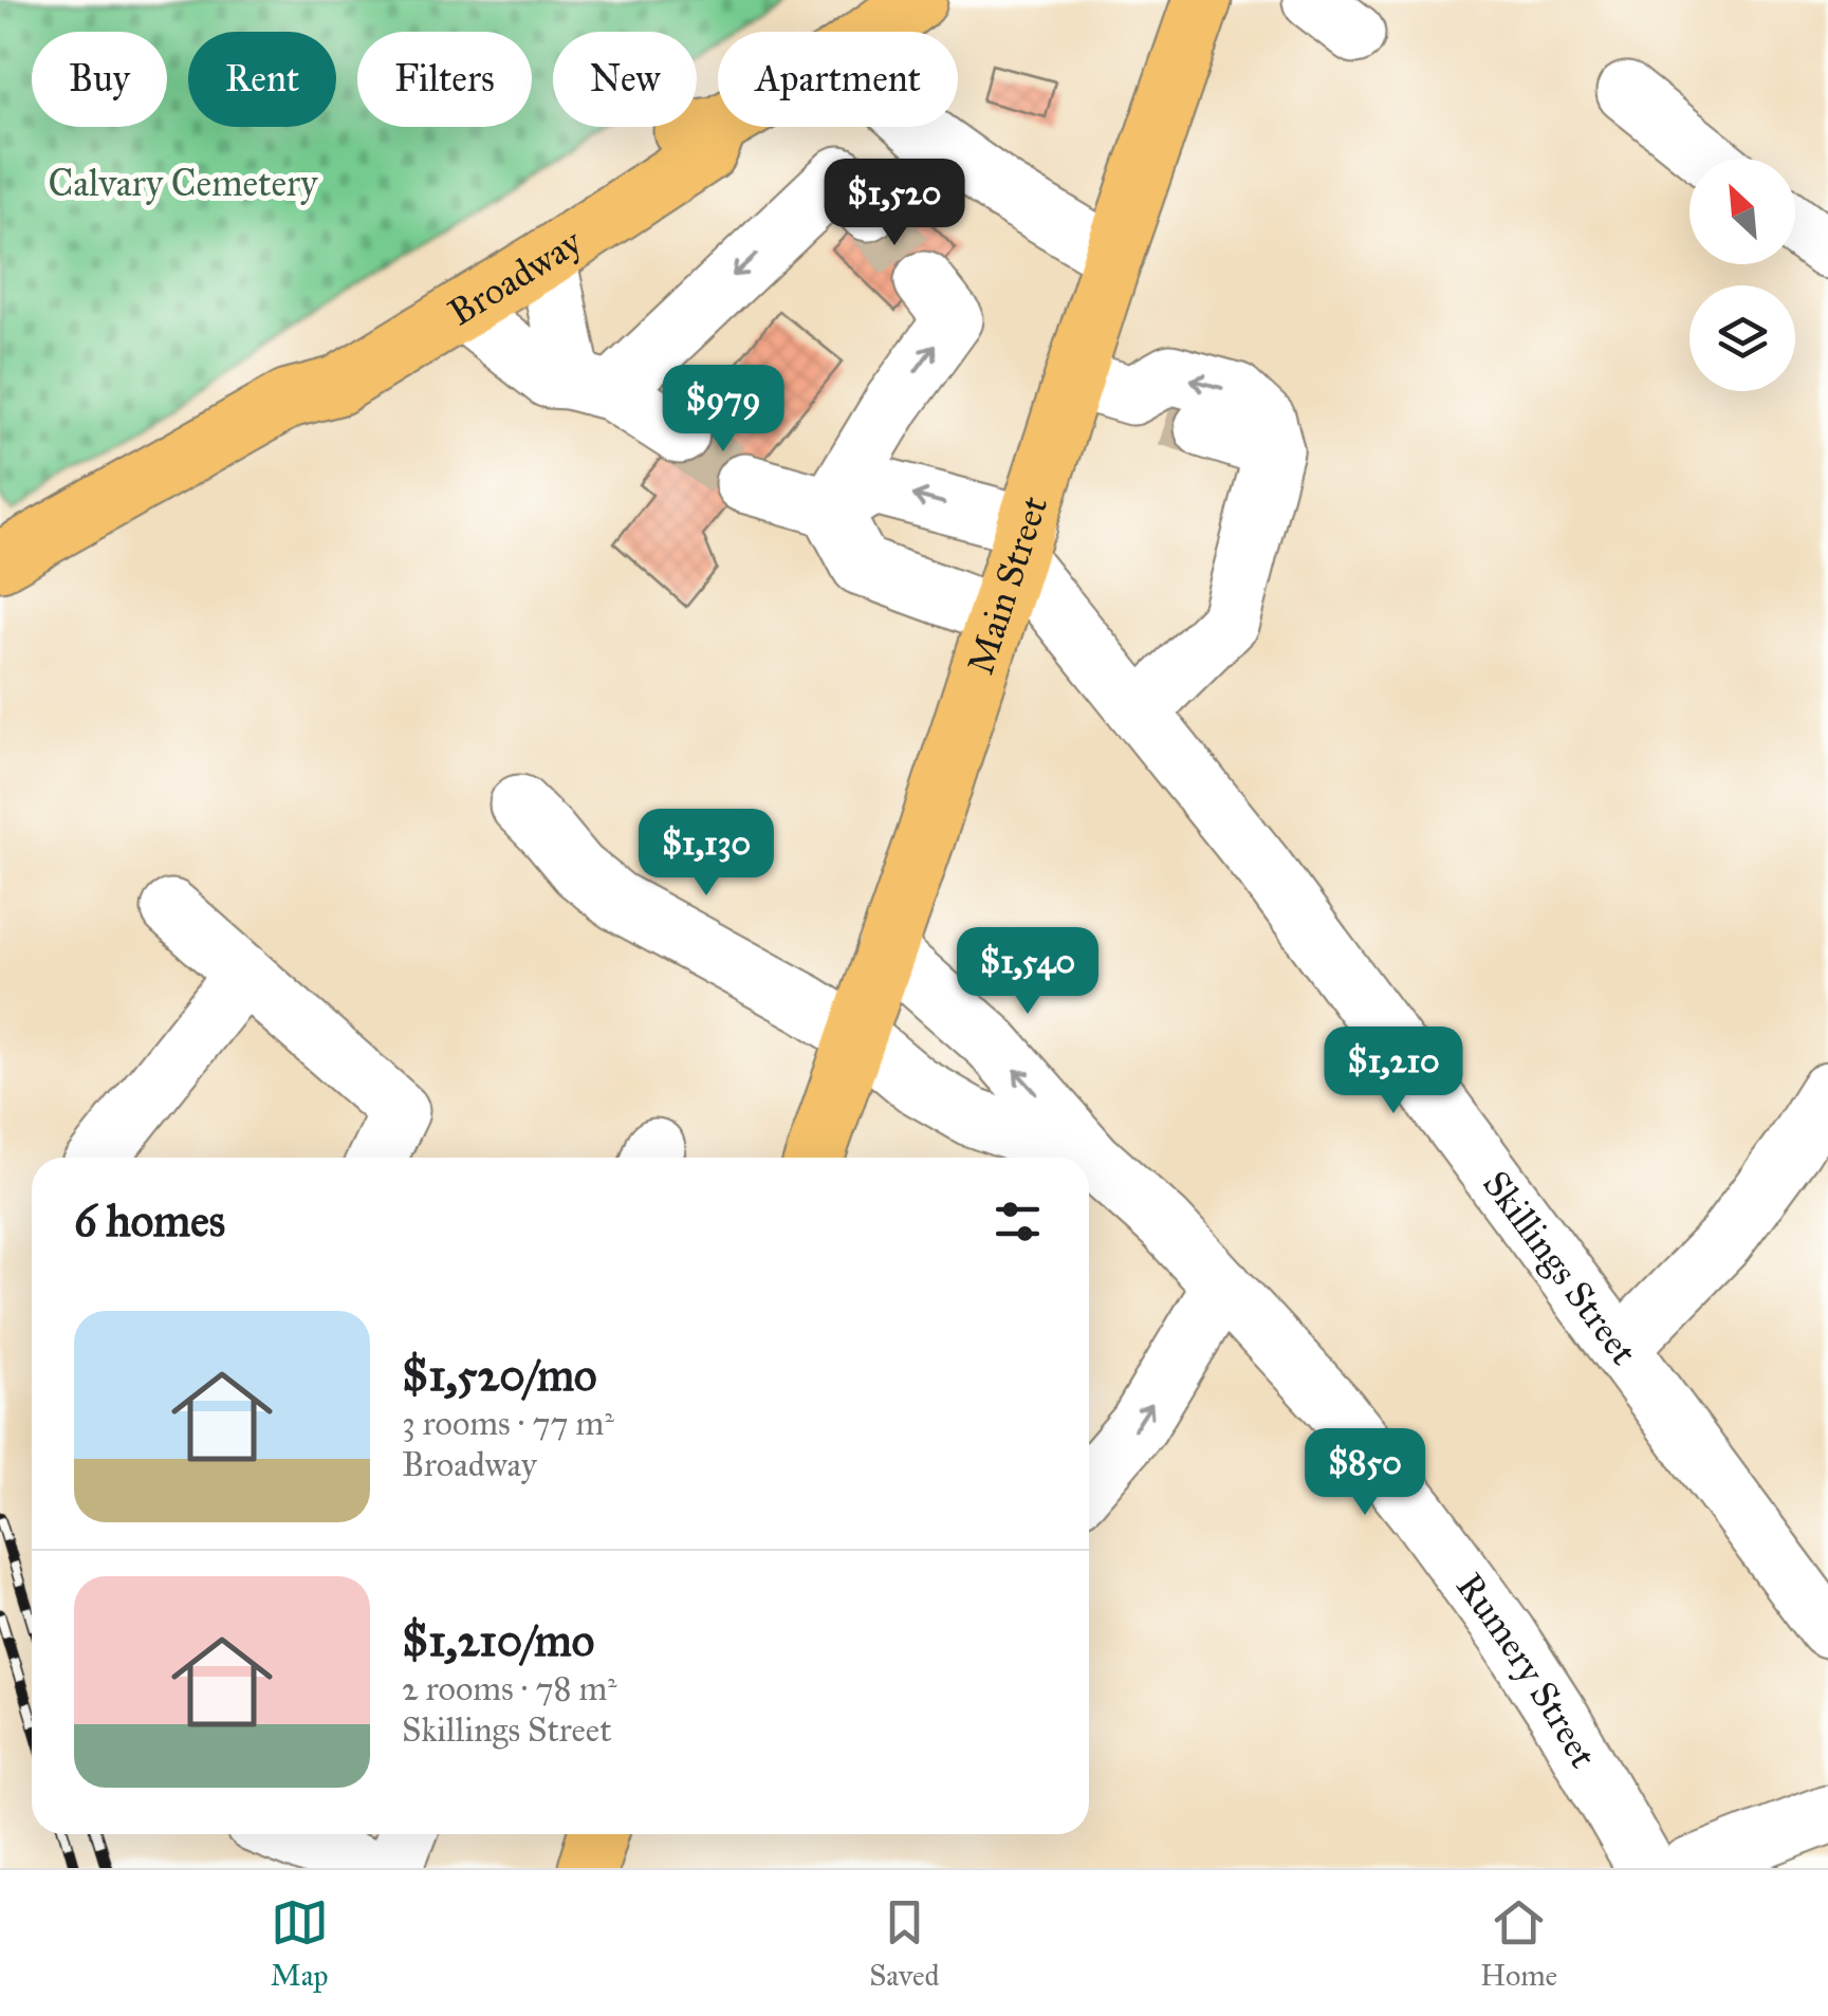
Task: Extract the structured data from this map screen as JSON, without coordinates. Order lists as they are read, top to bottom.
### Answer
{
  "streets": {
    "main road": ["Broadway", "Main Street"],
    "street": ["Skillings Street", "Rumery Street"]
  },
  "crossings": [
    ["Main Street", "Skillings Street"],
    ["Main Street", "Rumery Street"]
  ],
  "parks": ["Calvary Cemetery"],
  "north": "top left",
  "page": {
    "chip": [
      "Buy",
      "Rent",
      "Filters",
      "New",
      "Apartment"
    ],
    "price": [
      "$1,520",
      "$979",
      "$1,130",
      "$1,540",
      "$1,210",
      "$850"
    ],
    "heading": "6 homes",
    "list": [
      {
        "name": "$1,520/mo",
        "note": "3 rooms · 77 m² · Broadway"
      },
      {
        "name": "$1,210/mo",
        "note": "2 rooms · 78 m² · Skillings Street"
      }
    ],
    "tabs": ["Map", "Saved", "Home"]
  }
}
